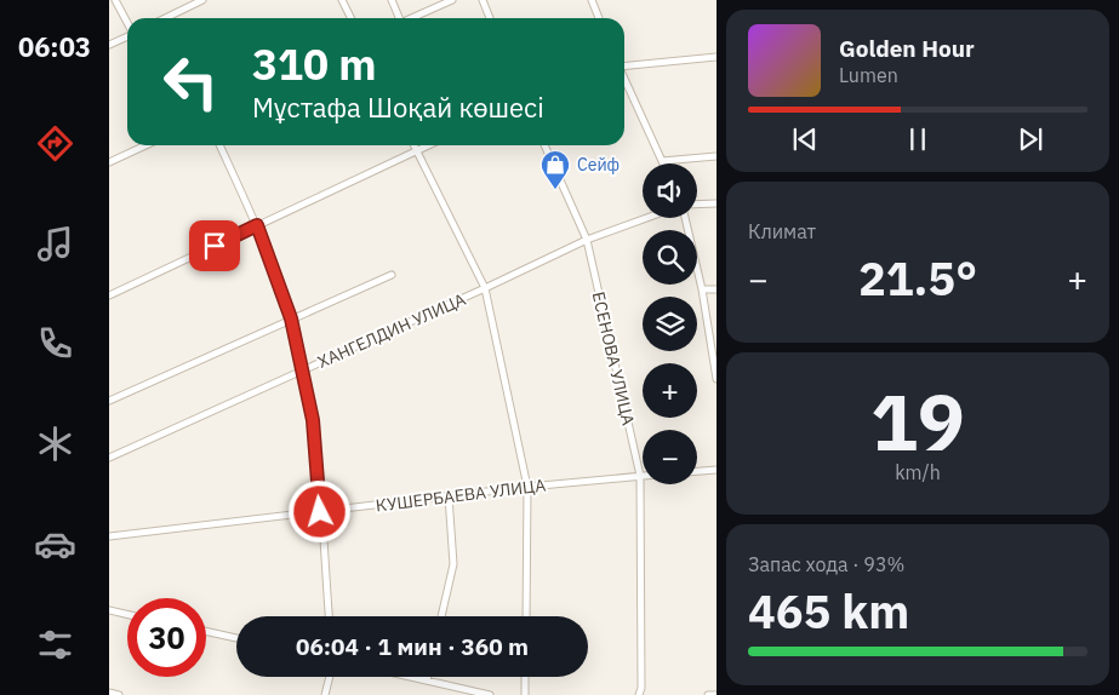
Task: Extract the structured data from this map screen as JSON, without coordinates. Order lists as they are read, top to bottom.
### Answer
{
  "streets": {
    "street": ["ХАНГЕЛДИН УЛИЦА", "ЕСЕНОВА УЛИЦА", "КУШЕРБАЕВА УЛИЦА"]
  },
  "crossings": [
    ["ХАНГЕЛДИН УЛИЦА", "ЕСЕНОВА УЛИЦА"],
    ["ЕСЕНОВА УЛИЦА", "КУШЕРБАЕВА УЛИЦА"]
  ],
  "places": {
    "shop": ["Сейф"]
  },
  "page": {
    "tabs": "06:03",
    "turn": ["310 m", "Мұстафа Шоқай көшесі"],
    "song": ["Golden Hour", "Lumen"],
    "map_buttons": ["+", "−"],
    "tile": [
      "Климат",
      ["19", "km/h"],
      ["Запас хода · 93%", "465 km"]
    ],
    "heat": ["−", "21.5°", "+"],
    "limit": "30",
    "trip": "06:04 · 1 мин · 360 m"
  }
}
